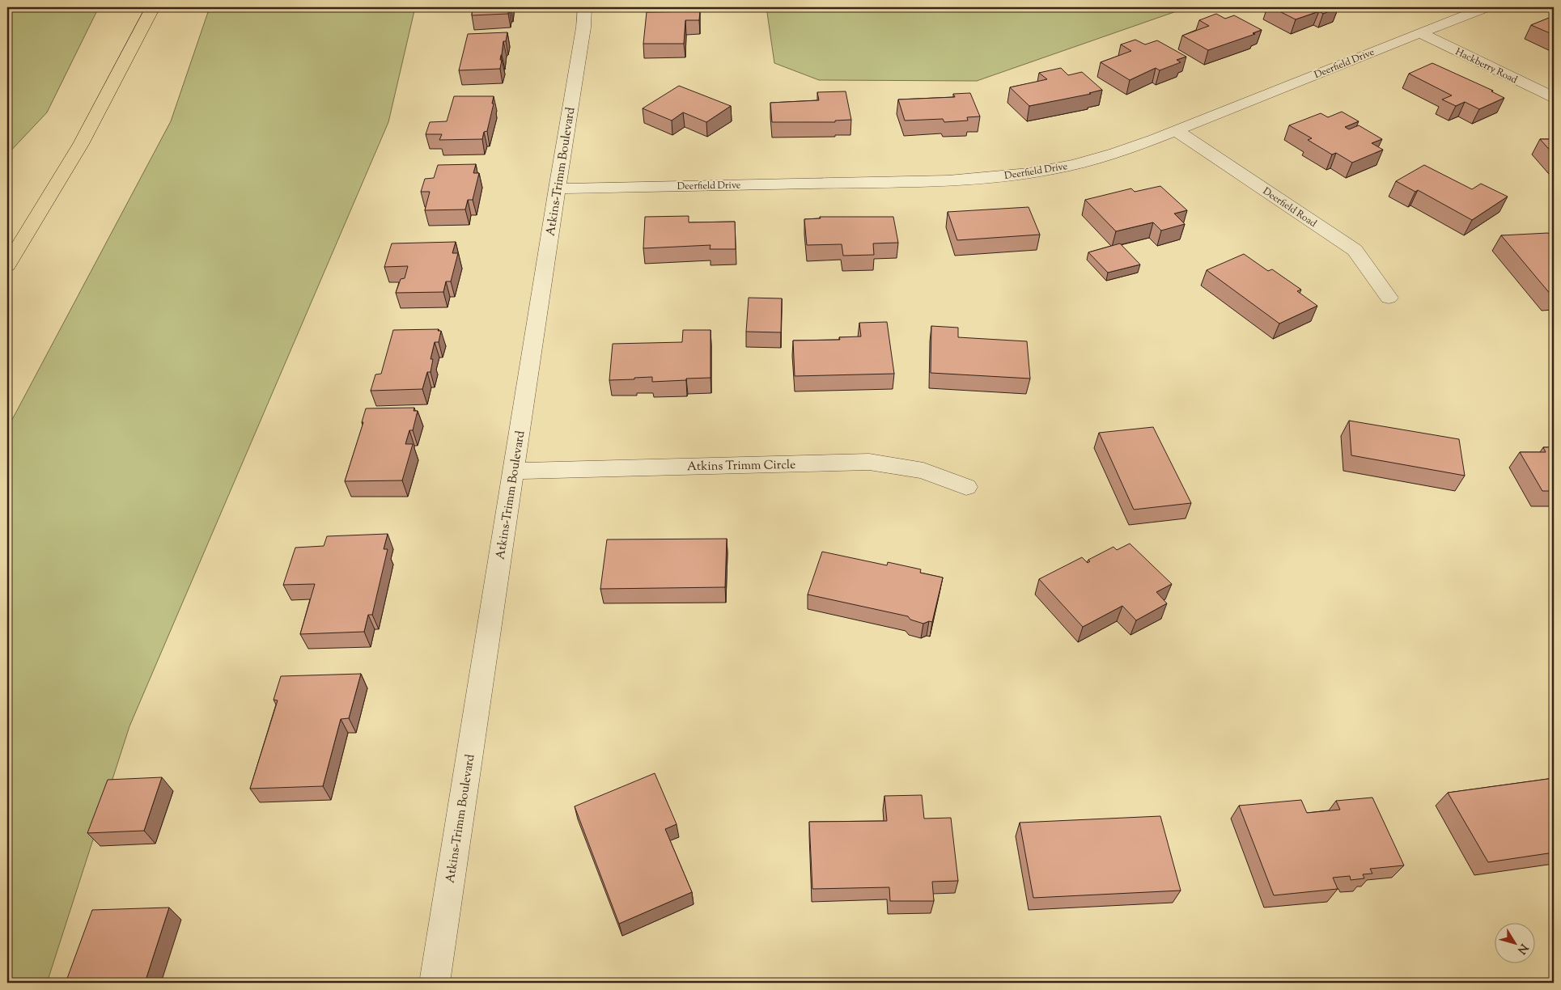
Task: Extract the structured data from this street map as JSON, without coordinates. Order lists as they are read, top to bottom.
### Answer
{
  "streets": {
    "street": [
      "Deerfield Drive",
      "Hackberry Road",
      "Atkins-Trimm Boulevard",
      "Deerfield Road",
      "Atkins Trimm Circle"
    ]
  },
  "crossings": [
    ["Deerfield Drive", "Hackberry Road"],
    ["Deerfield Drive", "Atkins-Trimm Boulevard"],
    ["Deerfield Drive", "Deerfield Road"],
    ["Atkins-Trimm Boulevard", "Atkins Trimm Circle"]
  ],
  "north": "bottom right"
}
